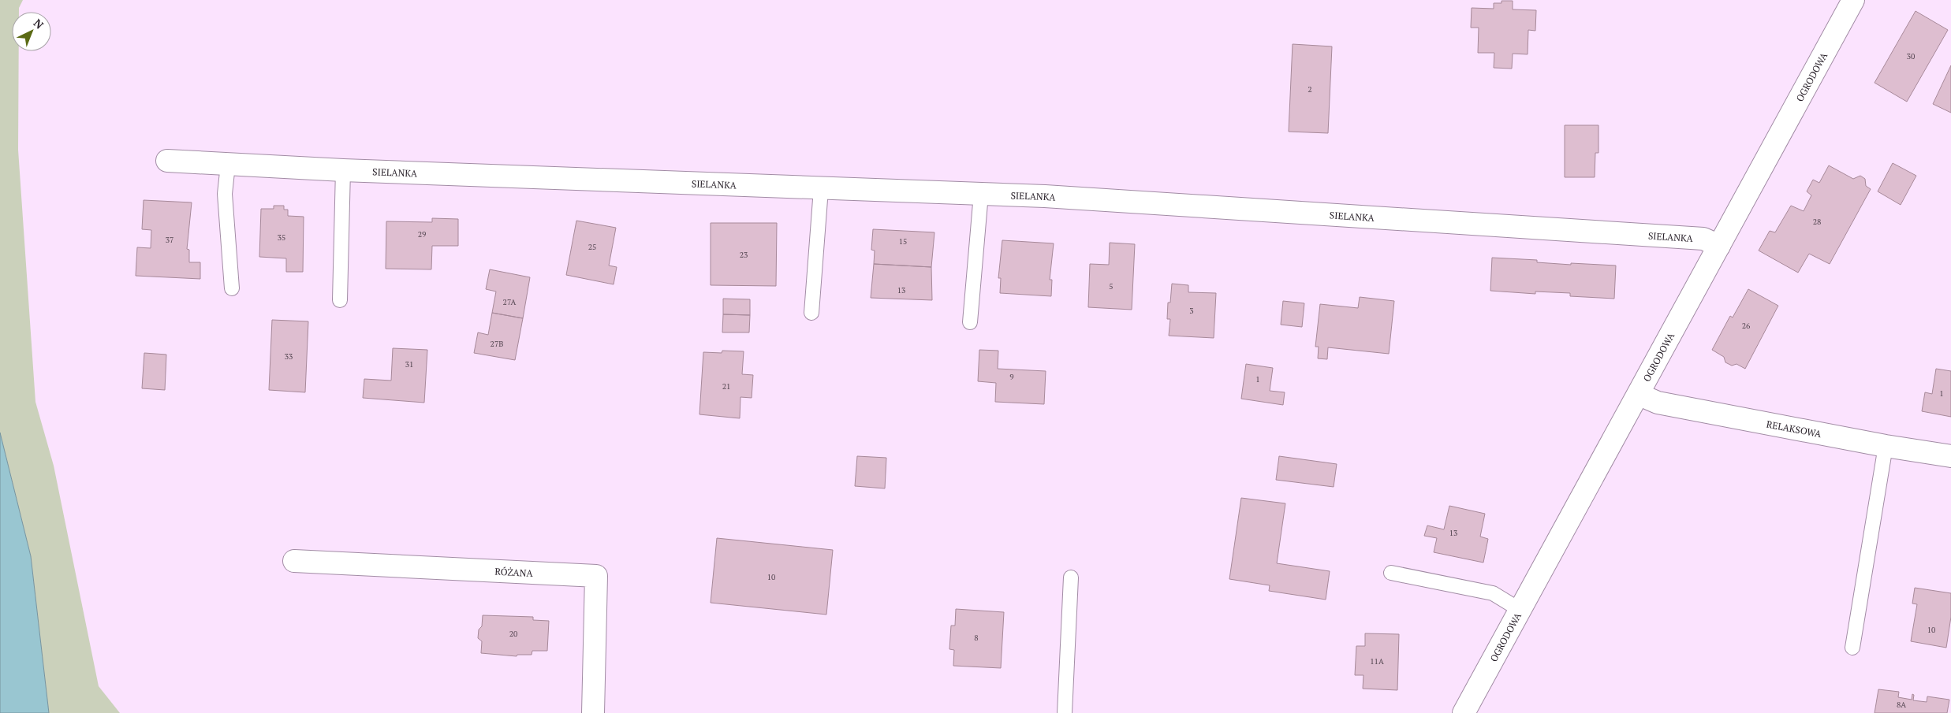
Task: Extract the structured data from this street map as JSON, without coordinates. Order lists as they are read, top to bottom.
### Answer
{
  "streets": {
    "street": [
      "OGRODOWA",
      "SIELANKA",
      "RELAKSOWA",
      "RÓŻANA"
    ]
  },
  "crossings": [
    ["OGRODOWA", "SIELANKA"],
    ["OGRODOWA", "RELAKSOWA"]
  ],
  "house_numbers": [
    "30",
    "2",
    "28",
    "29",
    "35",
    "37",
    "15",
    "25",
    "23",
    "5",
    "13",
    "27A",
    "3",
    "26",
    "27B",
    "33",
    "31",
    "9",
    "1",
    "21",
    "1",
    "13",
    "10",
    "10",
    "20",
    "8",
    "11A",
    "8A"
  ],
  "north": "top right"
}
